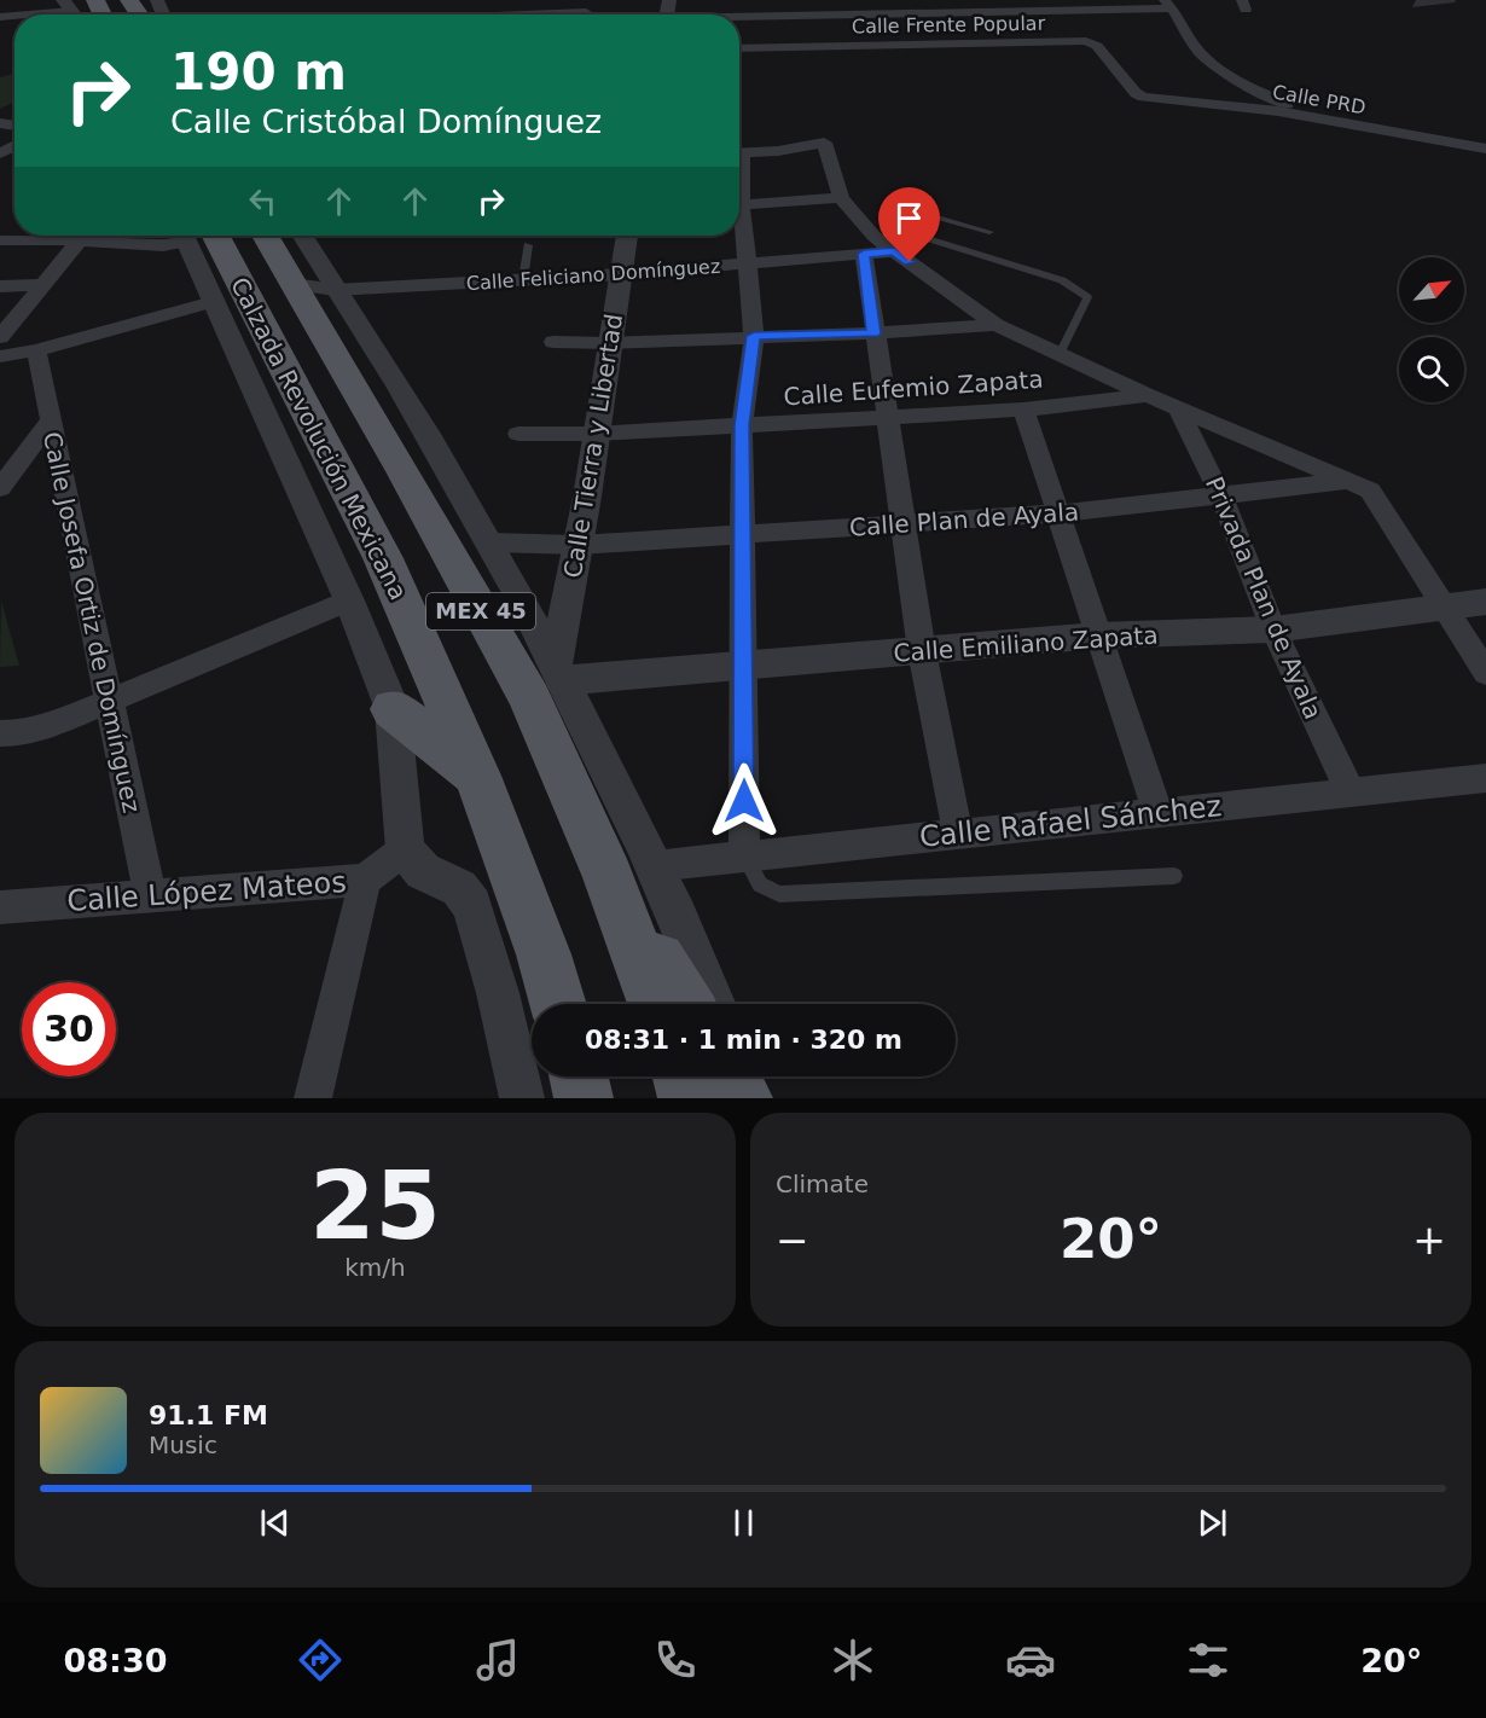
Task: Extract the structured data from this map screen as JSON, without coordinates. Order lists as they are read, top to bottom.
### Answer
{
  "streets": {
    "main road": ["Calzada Revolución Mexicana", "MEX 45"],
    "street": [
      "Calle Frente Popular",
      "Calle PRD",
      "Calle Feliciano Domínguez",
      "Calle Eufemio Zapata",
      "Calle Tierra y Libertad",
      "Calle Plan de Ayala",
      "Privada Plan de Ayala",
      "Calle Josefa Ortiz de Domínguez",
      "Calle Emiliano Zapata",
      "Calle Rafael Sánchez",
      "Calle López Mateos"
    ]
  },
  "crossings": [
    ["Calle Frente Popular", "Calle PRD"],
    ["Calle Feliciano Domínguez", "Calzada Revolución Mexicana"],
    ["Calle Feliciano Domínguez", "Calle Tierra y Libertad"],
    ["Calle Eufemio Zapata", "Calle Tierra y Libertad"],
    ["Calzada Revolución Mexicana", "Calle Rafael Sánchez"],
    ["Calle Tierra y Libertad", "Calle Plan de Ayala"],
    ["Calle Tierra y Libertad", "Calle Emiliano Zapata"],
    ["Calle Plan de Ayala", "Privada Plan de Ayala"],
    ["Privada Plan de Ayala", "Calle Emiliano Zapata"],
    ["Privada Plan de Ayala", "Calle Rafael Sánchez"],
    ["Calle Josefa Ortiz de Domínguez", "Calle López Mateos"]
  ],
  "north": "top right",
  "page": {
    "turn": ["190 m", "Calle Cristóbal Domínguez"],
    "limit": "30",
    "trip": "08:31 · 1 min · 320 m",
    "tile": [
      ["25", "km/h"],
      "Climate"
    ],
    "heat": ["−", "20°", "+"],
    "song": ["91.1 FM", "Music"],
    "tabs": ["08:30", "20°"]
  }
}
